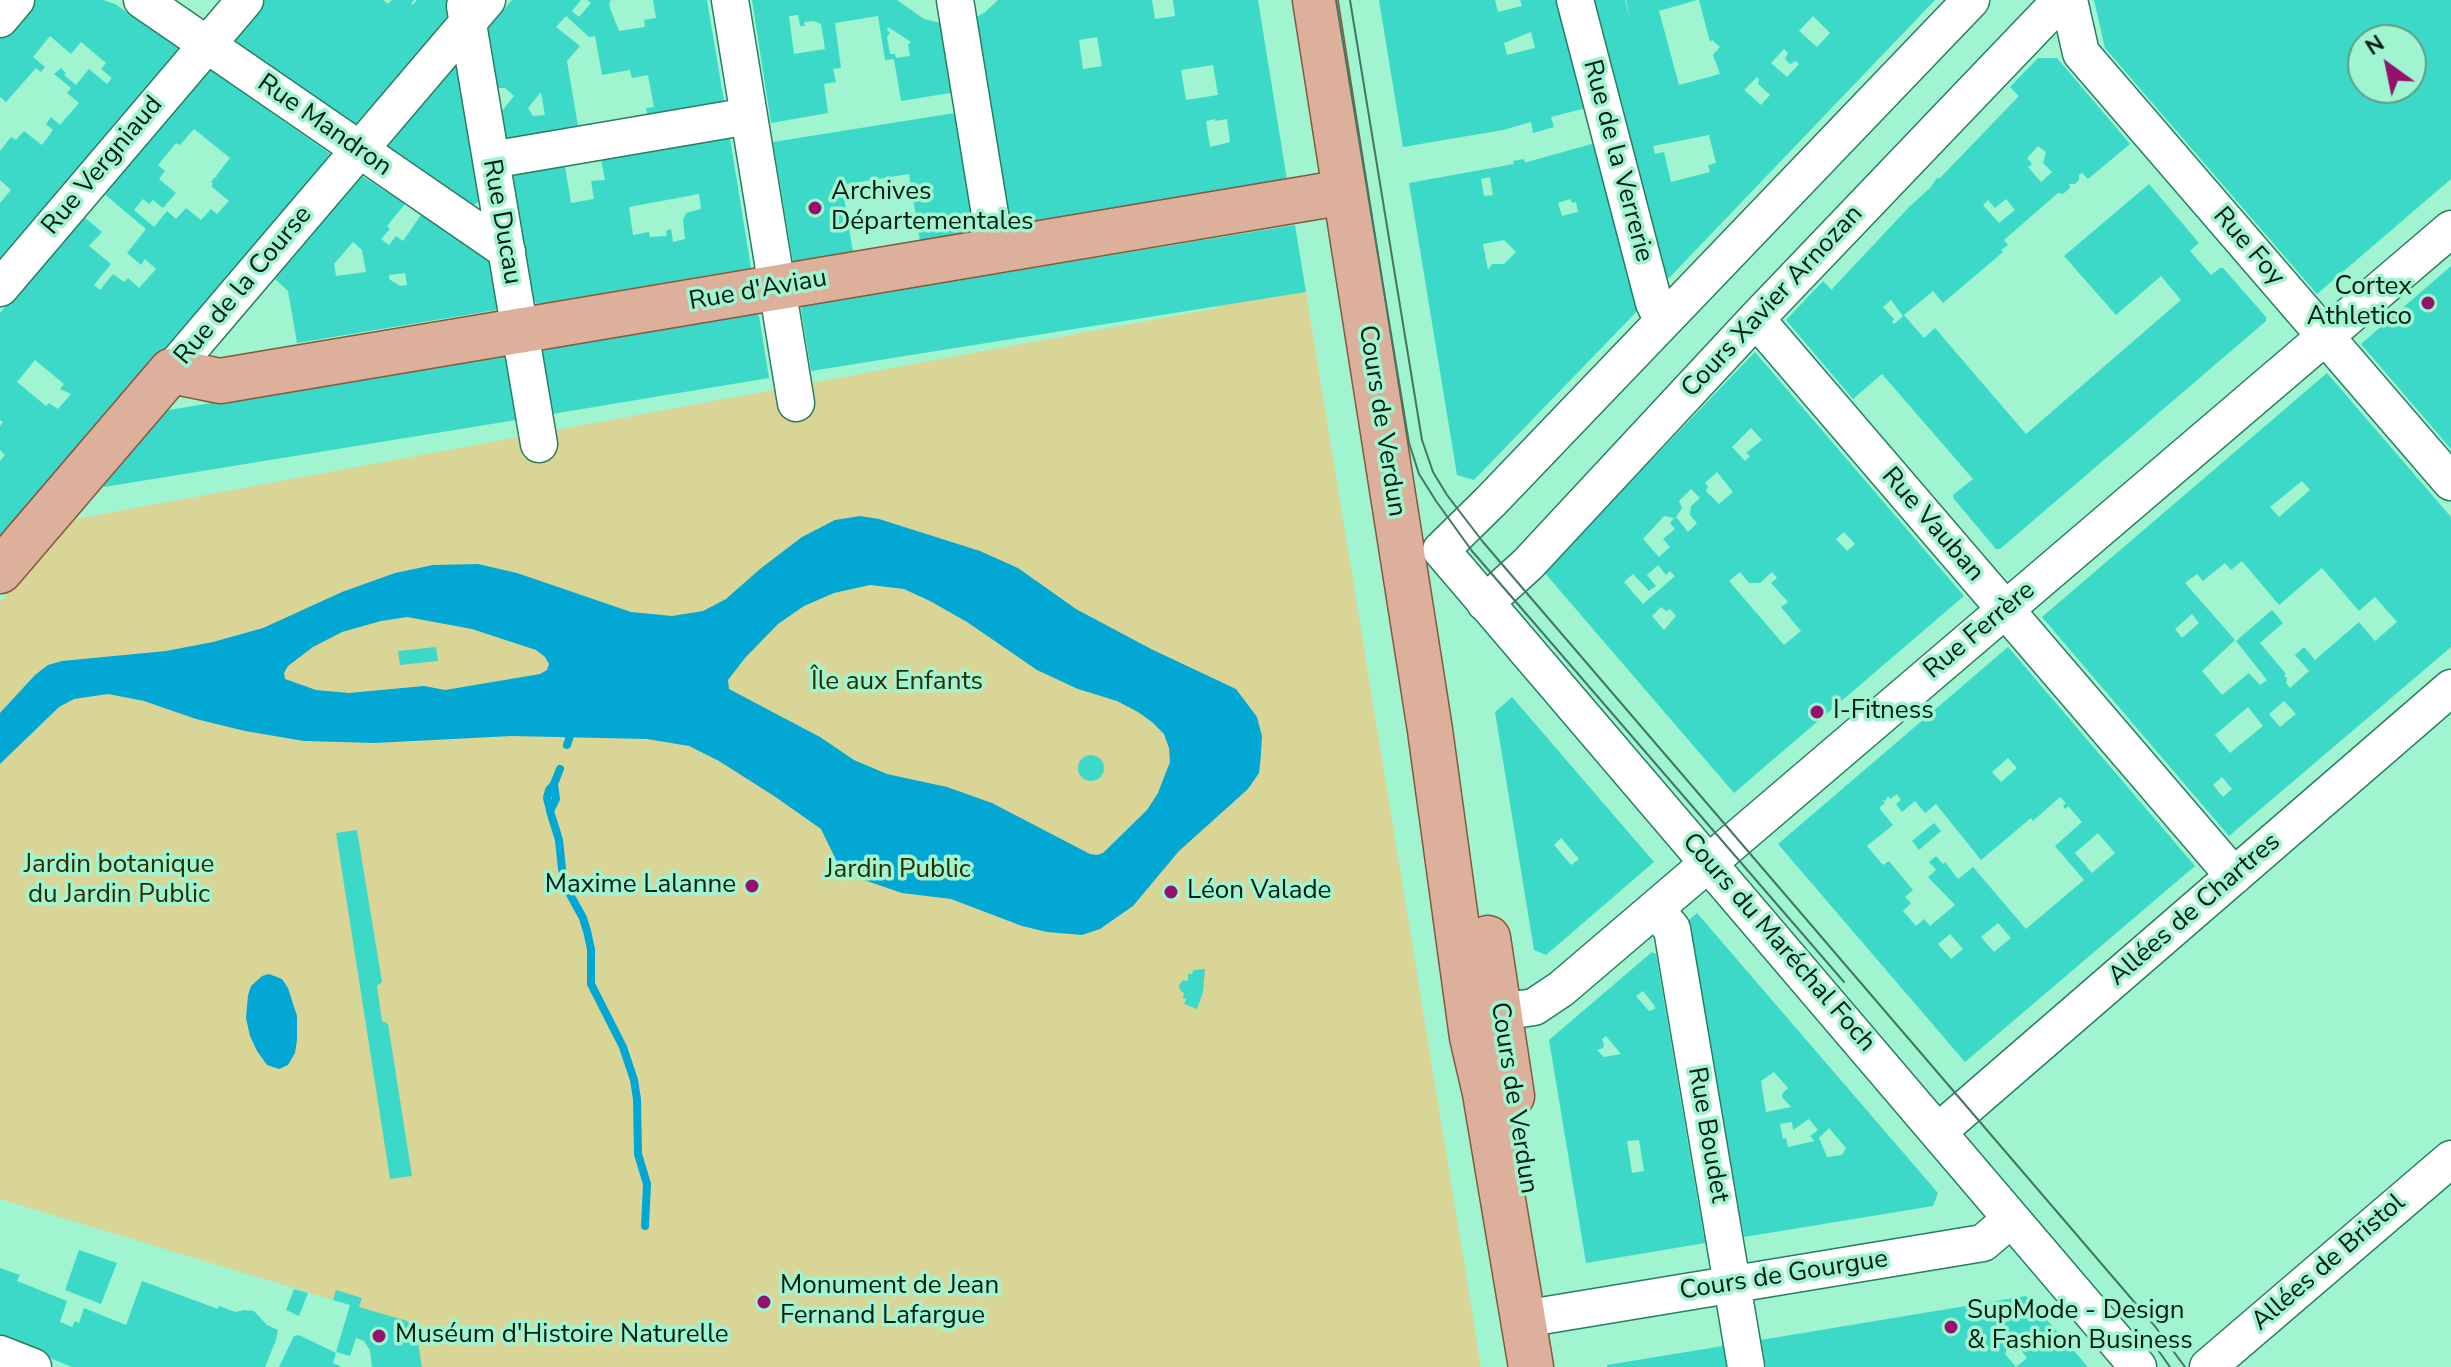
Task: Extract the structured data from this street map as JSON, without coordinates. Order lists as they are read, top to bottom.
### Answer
{
  "streets": {
    "main road": ["Rue de la Course", "Rue d'Aviau", "Cours de Verdun"],
    "street": [
      "Rue Mandron",
      "Rue de la Verrerie",
      "Rue Vergniaud",
      "Rue Ducau",
      "Rue Foy",
      "Cours Xavier Arnozan",
      "Rue Vauban",
      "Rue Ferrère",
      "Allées de Chartres",
      "Cours du Maréchal Foch",
      "Rue Boudet",
      "Allées de Bristol",
      "Cours de Gourgue"
    ]
  },
  "crossings": [
    ["Rue Mandron", "Rue Vergniaud"],
    ["Rue Mandron", "Rue Ducau"],
    ["Rue Mandron", "Rue de la Course"],
    ["Rue Ducau", "Rue de la Course"],
    ["Rue Ducau", "Rue d'Aviau"],
    ["Rue Foy", "Rue Ferrère"],
    ["Rue de la Course", "Rue d'Aviau"],
    ["Rue d'Aviau", "Cours de Verdun"],
    ["Cours Xavier Arnozan", "Rue Vauban"],
    ["Cours Xavier Arnozan", "Cours du Maréchal Foch"],
    ["Cours de Verdun", "Rue Ferrère"],
    ["Cours de Verdun", "Cours du Maréchal Foch"],
    ["Cours de Verdun", "Cours de Gourgue"],
    ["Rue Vauban", "Rue Ferrère"],
    ["Rue Vauban", "Allées de Chartres"],
    ["Rue Ferrère", "Cours du Maréchal Foch"],
    ["Rue Ferrère", "Rue Boudet"],
    ["Allées de Chartres", "Cours du Maréchal Foch"],
    ["Cours du Maréchal Foch", "Cours de Gourgue"],
    ["Rue Boudet", "Cours de Gourgue"]
  ],
  "parks": ["Île aux Enfants", "Jardin botanique du Jardin Public", "Jardin Public"],
  "places": [
    "Archives Départementales",
    "Cortex Athletico",
    "I-Fitness",
    "Maxime Lalanne",
    "Léon Valade",
    "Monument de Jean Fernand Lafargue",
    "SupMode - Design & Fashion Business",
    "Muséum d'Histoire Naturelle"
  ],
  "north": "top left"
}
